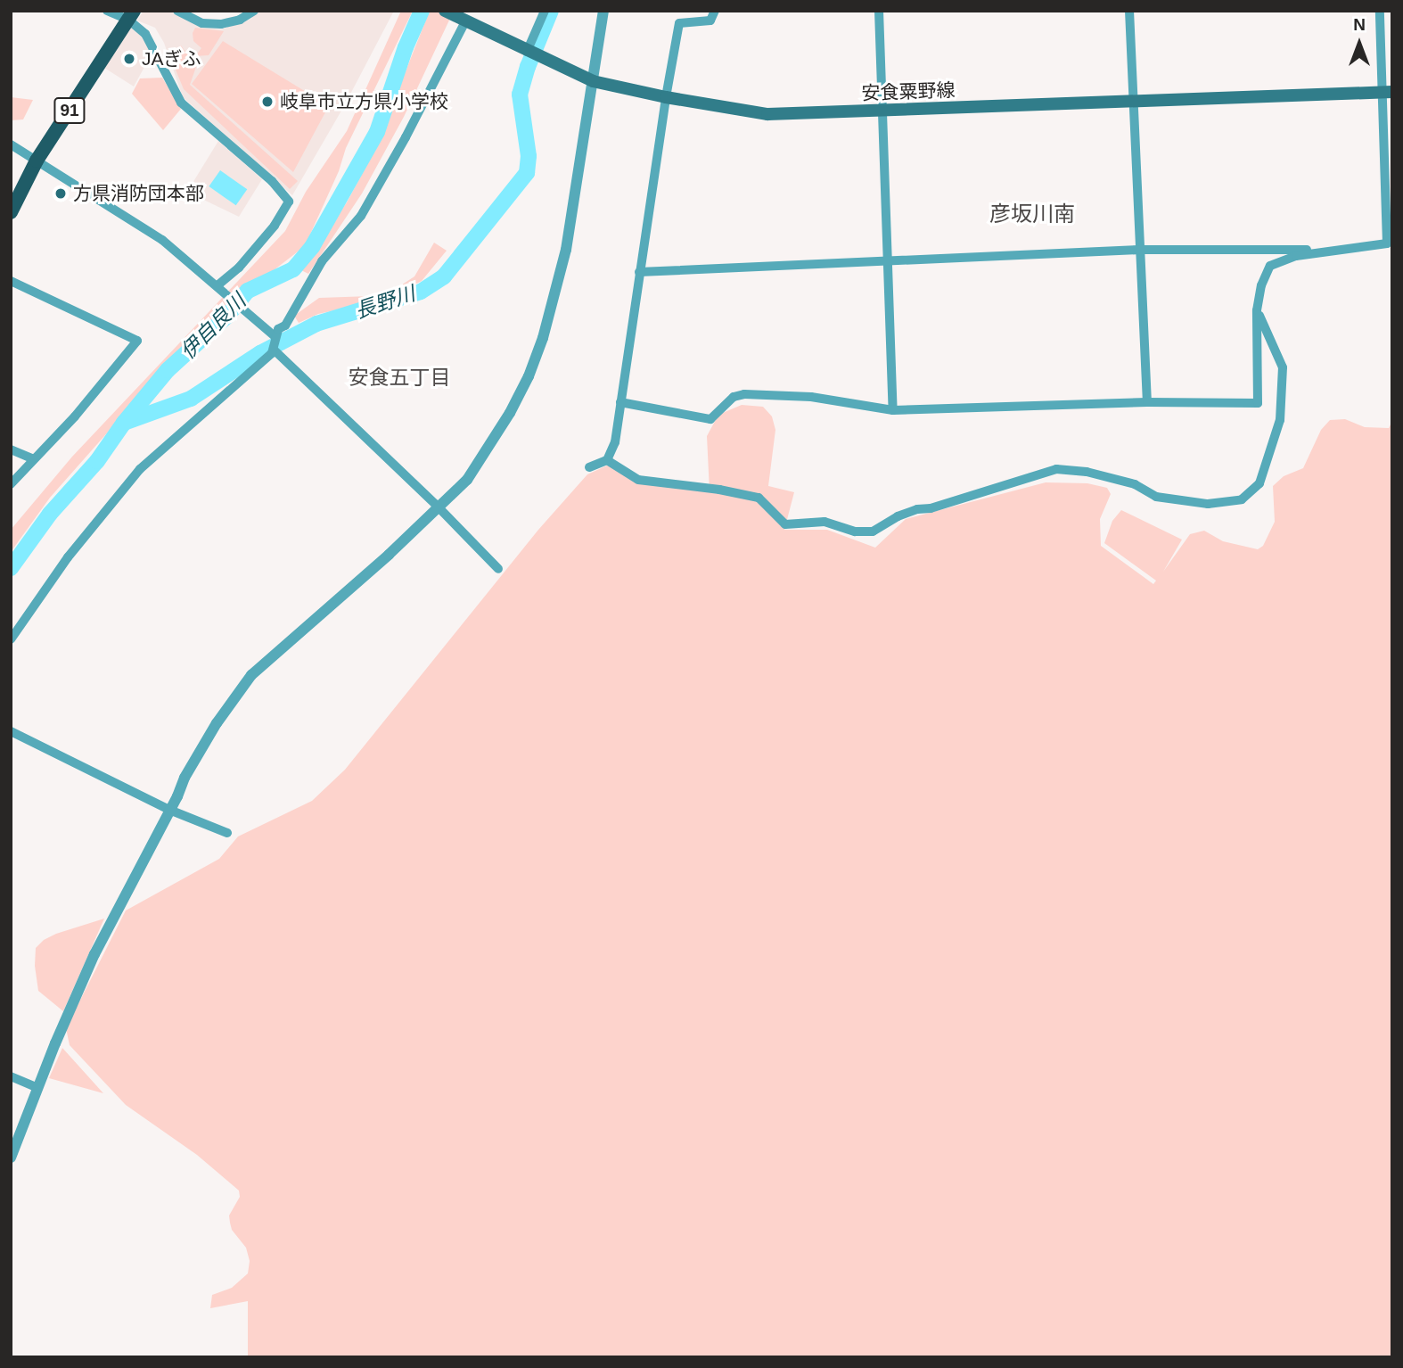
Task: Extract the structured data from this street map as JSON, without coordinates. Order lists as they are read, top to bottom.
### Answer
{
  "streets": {
    "main road": ["安食粟野線", "91"]
  },
  "districts": ["彦坂川南", "安食五丁目"],
  "water": ["長野川", "伊自良川"],
  "places": ["JAぎふ", "岐阜市立方県小学校", "方県消防団本部"],
  "north": "top"
}
